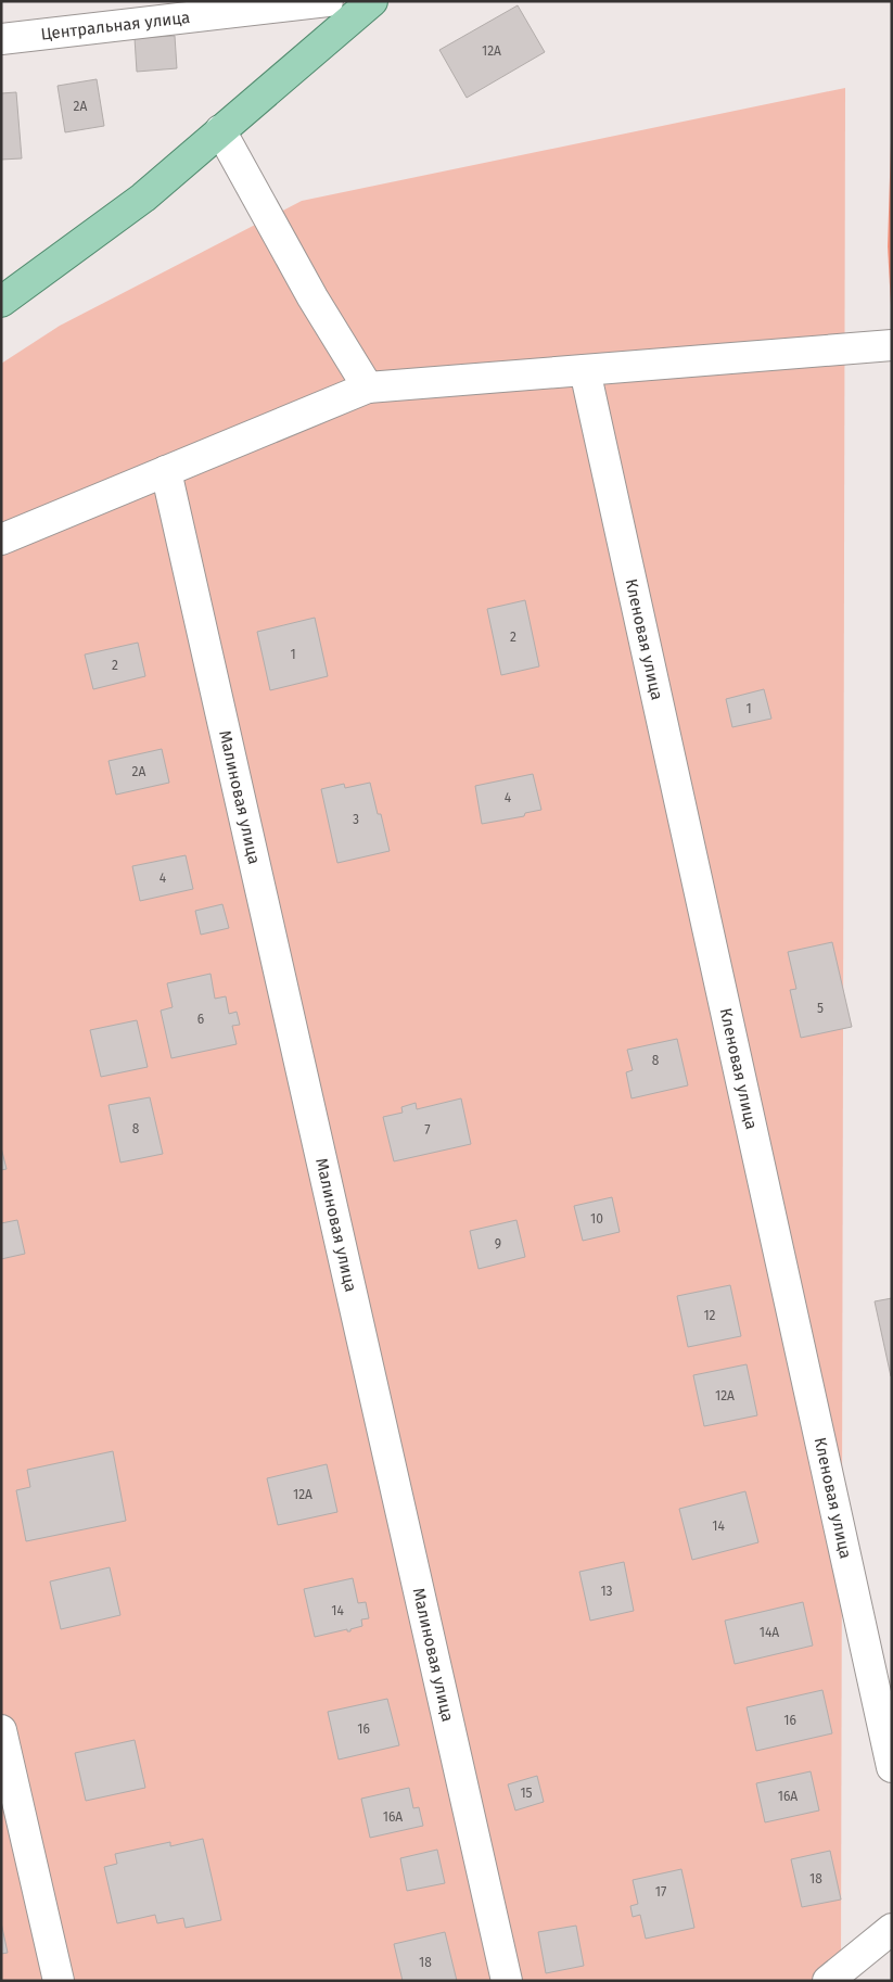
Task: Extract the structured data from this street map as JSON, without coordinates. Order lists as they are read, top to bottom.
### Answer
{
  "streets": {
    "street": ["Центральная улица", "Кленовая улица", "Малиновая улица"]
  },
  "house_numbers": [
    "12А",
    "2А",
    "2",
    "1",
    "2",
    "1",
    "2А",
    "4",
    "3",
    "4",
    "5",
    "6",
    "8",
    "8",
    "7",
    "10",
    "9",
    "12",
    "12А",
    "12А",
    "14",
    "13",
    "14",
    "14А",
    "16",
    "16",
    "15",
    "16А",
    "16А",
    "18",
    "17",
    "18"
  ]
}
